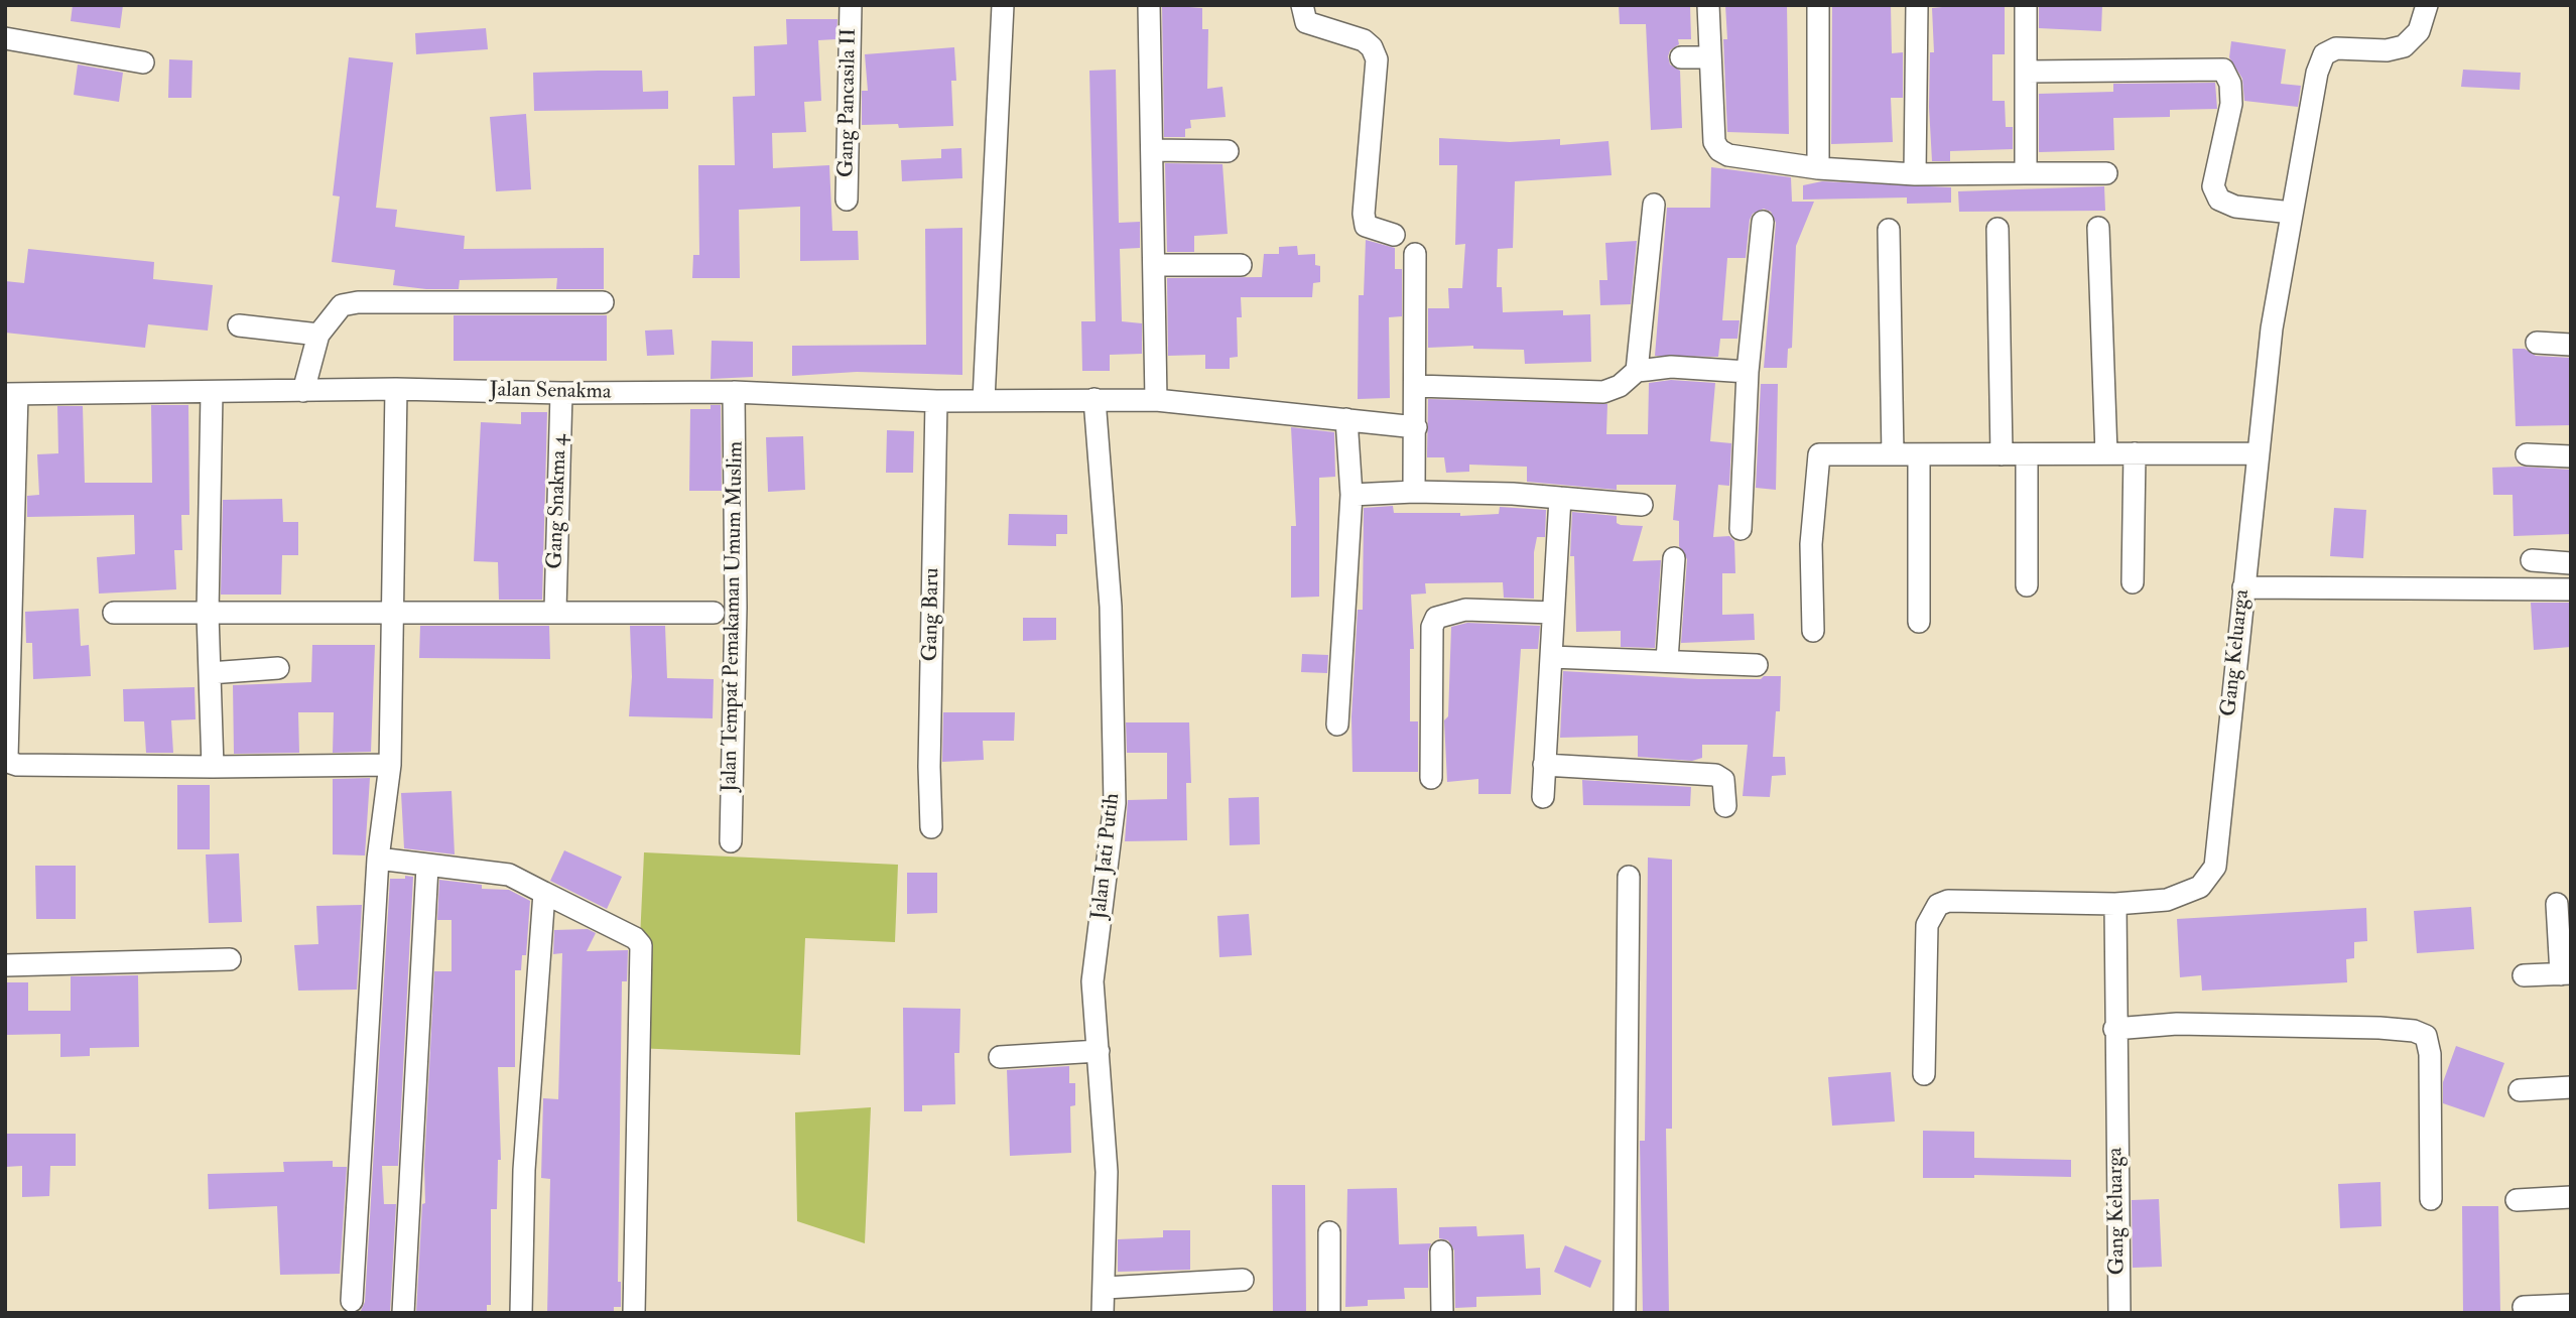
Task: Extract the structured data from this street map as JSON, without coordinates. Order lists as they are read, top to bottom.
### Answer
{
  "streets": {
    "street": [
      "Gang Pancasila II",
      "Jalan Senakma",
      "Gang Snakma 4",
      "Gang Baru",
      "Jalan Tempat Pemakaman Umum Muslim",
      "Gang Keluarga",
      "Jalan Jati Putih"
    ]
  },
  "crossings": [
    ["Jalan Senakma", "Gang Snakma 4"],
    ["Jalan Senakma", "Gang Baru"],
    ["Jalan Senakma", "Jalan Tempat Pemakaman Umum Muslim"],
    ["Jalan Senakma", "Jalan Jati Putih"]
  ]
}
